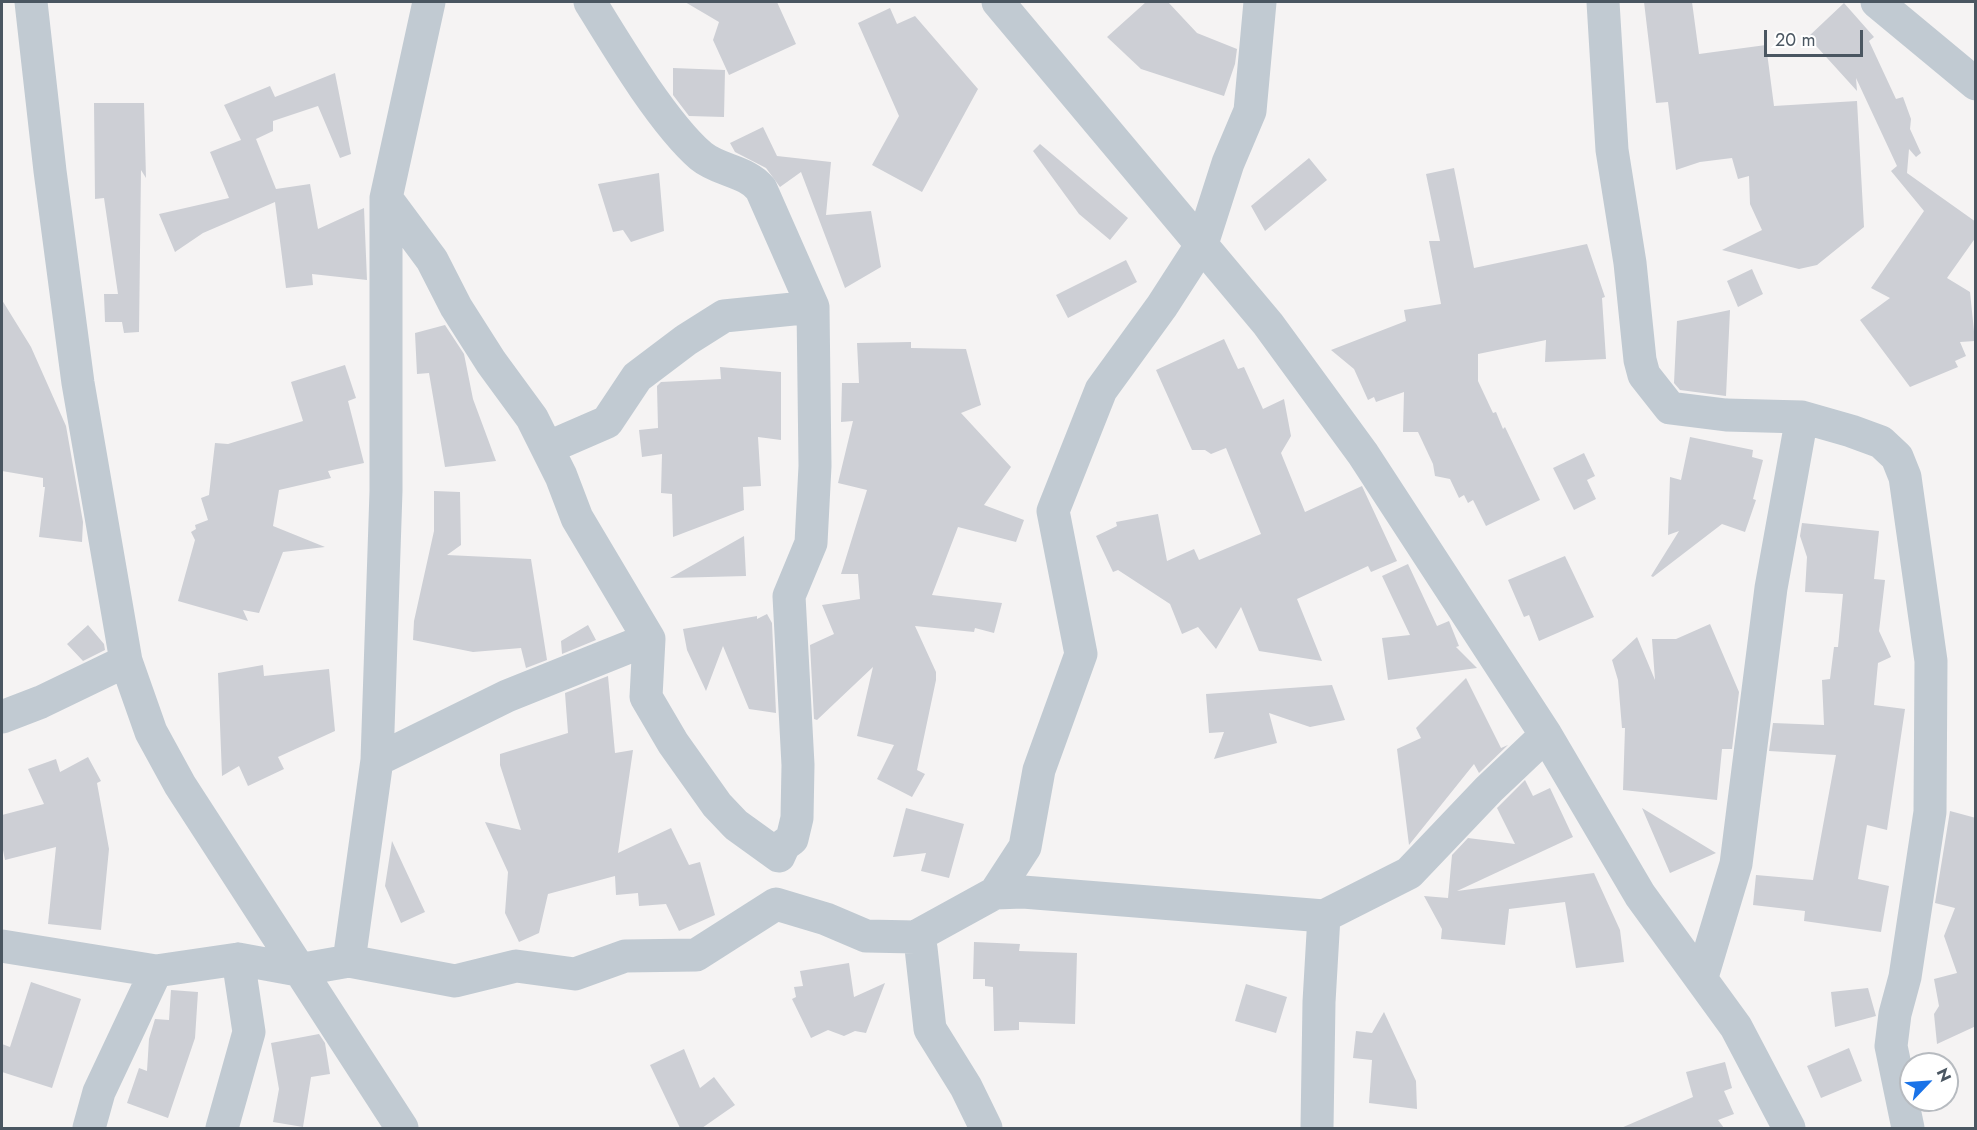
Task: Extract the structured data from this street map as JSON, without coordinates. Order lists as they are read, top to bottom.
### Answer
{
  "scale_bar": "20 m",
  "north": "top right"
}
